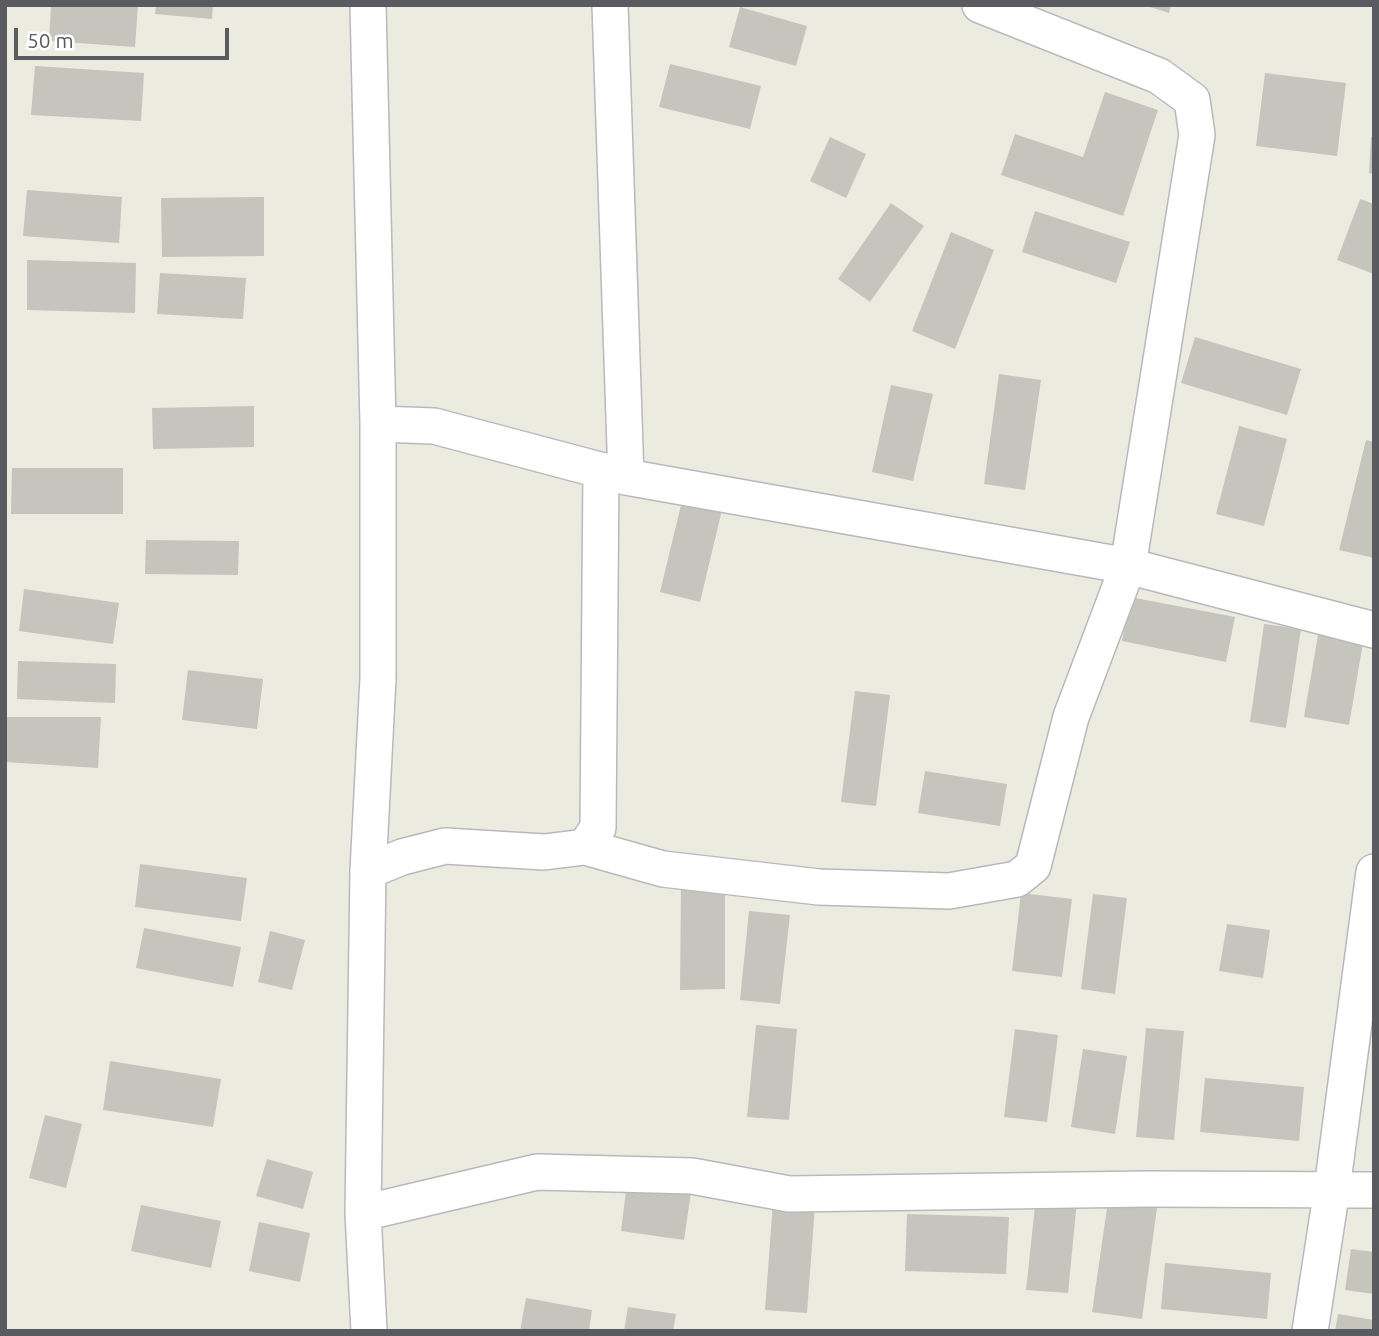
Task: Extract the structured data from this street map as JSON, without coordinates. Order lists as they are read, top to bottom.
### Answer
{
  "scale_bar": "50 m"
}
